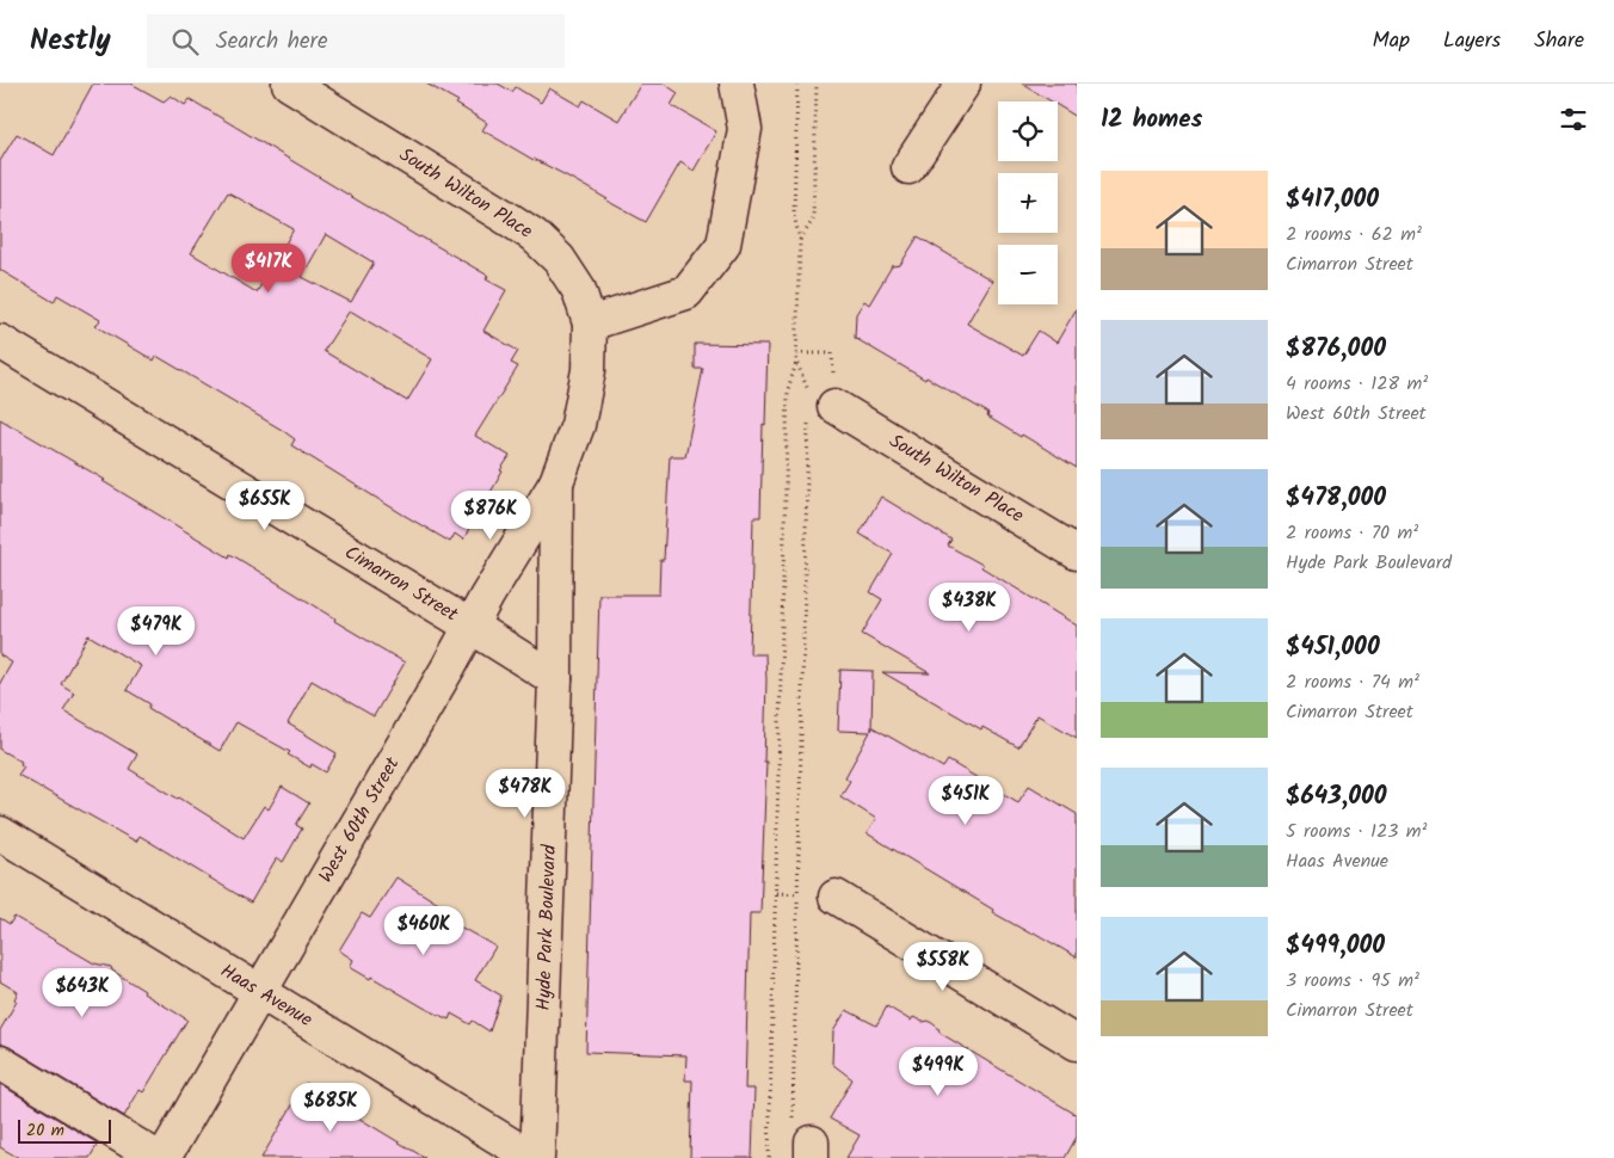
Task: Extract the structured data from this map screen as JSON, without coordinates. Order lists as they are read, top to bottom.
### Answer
{
  "streets": {
    "street": [
      "South Wilton Place",
      "Cimarron Street",
      "West 60th Street",
      "Hyde Park Boulevard",
      "Haas Avenue"
    ]
  },
  "crossings": [
    ["South Wilton Place", "West 60th Street"],
    ["South Wilton Place", "Hyde Park Boulevard"],
    ["Cimarron Street", "West 60th Street"],
    ["Cimarron Street", "Hyde Park Boulevard"],
    ["West 60th Street", "Hyde Park Boulevard"],
    ["West 60th Street", "Haas Avenue"]
  ],
  "scale_bar": "20 m",
  "page": {
    "header": "Nestly",
    "search": "Search here",
    "nav": ["Map", "Layers", "Share"],
    "heading": "12 homes",
    "map_buttons": ["+", "−"],
    "list": [
      {
        "name": "$417,000",
        "note": "2 rooms · 62 m² · Cimarron Street"
      },
      {
        "name": "$876,000",
        "note": "4 rooms · 128 m² · West 60th Street"
      },
      {
        "name": "$478,000",
        "note": "2 rooms · 70 m² · Hyde Park Boulevard"
      },
      {
        "name": "$451,000",
        "note": "2 rooms · 74 m² · Cimarron Street"
      },
      {
        "name": "$643,000",
        "note": "5 rooms · 123 m² · Haas Avenue"
      },
      {
        "name": "$499,000",
        "note": "3 rooms · 95 m² · Cimarron Street"
      }
    ],
    "price": [
      "$417K",
      "$655K",
      "$876K",
      "$438K",
      "$479K",
      "$478K",
      "$451K",
      "$460K",
      "$558K",
      "$643K",
      "$499K",
      "$685K"
    ],
    "scale": "20 m"
  }
}
